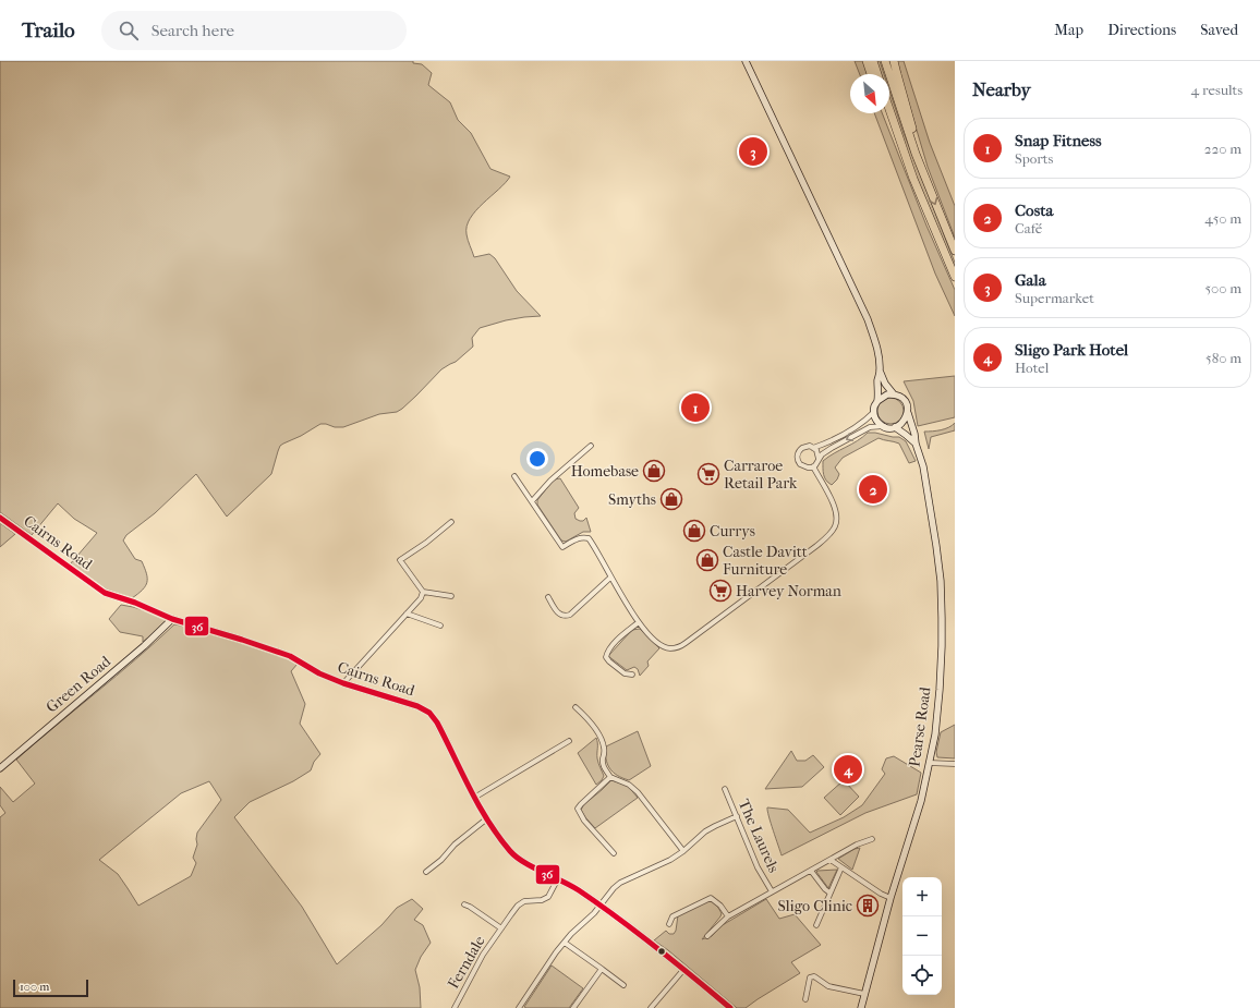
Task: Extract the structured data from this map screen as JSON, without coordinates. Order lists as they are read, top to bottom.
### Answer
{
  "streets": {
    "main road": ["Cairns Road", "Green Road", "Pearse Road"],
    "street": ["The Laurels", "Ferndale"]
  },
  "crossings": [
    ["Cairns Road", "Green Road"],
    ["Cairns Road", "Ferndale"]
  ],
  "places": {
    "shop": [
      "Homebase",
      "Smyths",
      "Currys",
      "Castle Davitt Furniture"
    ],
    "supermarket": ["Carraroe Retail Park", "Harvey Norman"],
    "building": ["Sligo Clinic"]
  },
  "lines": ["transit line 36"],
  "scale_bar": "100 m",
  "north": "bottom right",
  "page": {
    "header": "Trailo",
    "search": "Search here",
    "nav": ["Map", "Directions", "Saved"],
    "heading": ["Nearby", "4 results"],
    "list": [
      {
        "mark": "1",
        "name": "Snap Fitness",
        "note": "Sports",
        "value": "220 m"
      },
      {
        "mark": "2",
        "name": "Costa",
        "note": "Café",
        "value": "450 m"
      },
      {
        "mark": "3",
        "name": "Gala",
        "note": "Supermarket",
        "value": "500 m"
      },
      {
        "mark": "4",
        "name": "Sligo Park Hotel",
        "note": "Hotel",
        "value": "580 m"
      }
    ],
    "pins": [
      "3",
      "1",
      "2",
      "4"
    ],
    "map_buttons": ["+", "−"],
    "scale": "100 m"
  }
}
